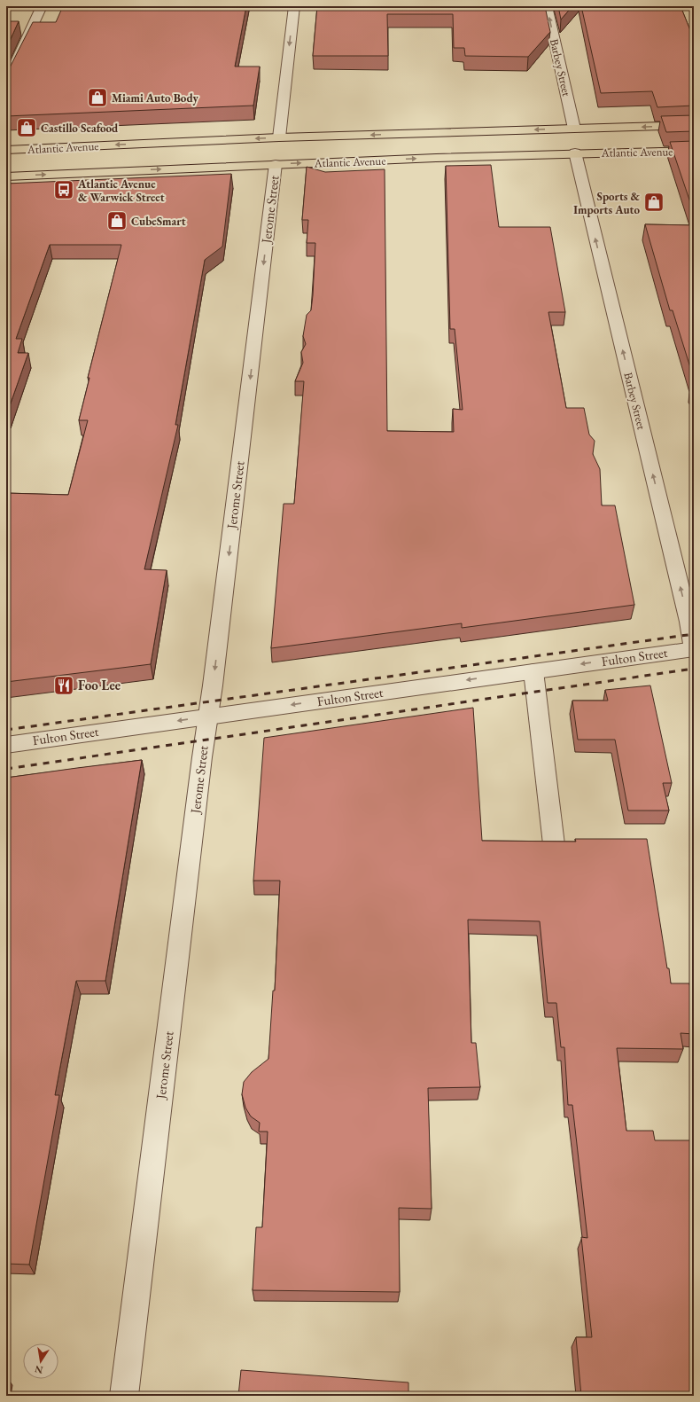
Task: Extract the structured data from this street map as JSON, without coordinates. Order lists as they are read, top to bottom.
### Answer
{
  "streets": {
    "main road": ["Atlantic Avenue"],
    "street": ["Barbey Street", "Jerome Street", "Fulton Street"]
  },
  "crossings": [
    ["Barbey Street", "Atlantic Avenue"],
    ["Barbey Street", "Fulton Street"],
    ["Atlantic Avenue", "Jerome Street"],
    ["Jerome Street", "Fulton Street"]
  ],
  "one_way": ["Barbey Street", "Jerome Street", "Fulton Street"],
  "places": {
    "shop": [
      "Miami Auto Body",
      "Castillo Seafood",
      "Sports & Imports Auto",
      "CubeSmart"
    ],
    "bus stop": ["Atlantic Avenue & Warwick Street"],
    "restaurant": ["Foo Lee"]
  },
  "north": "bottom"
}
